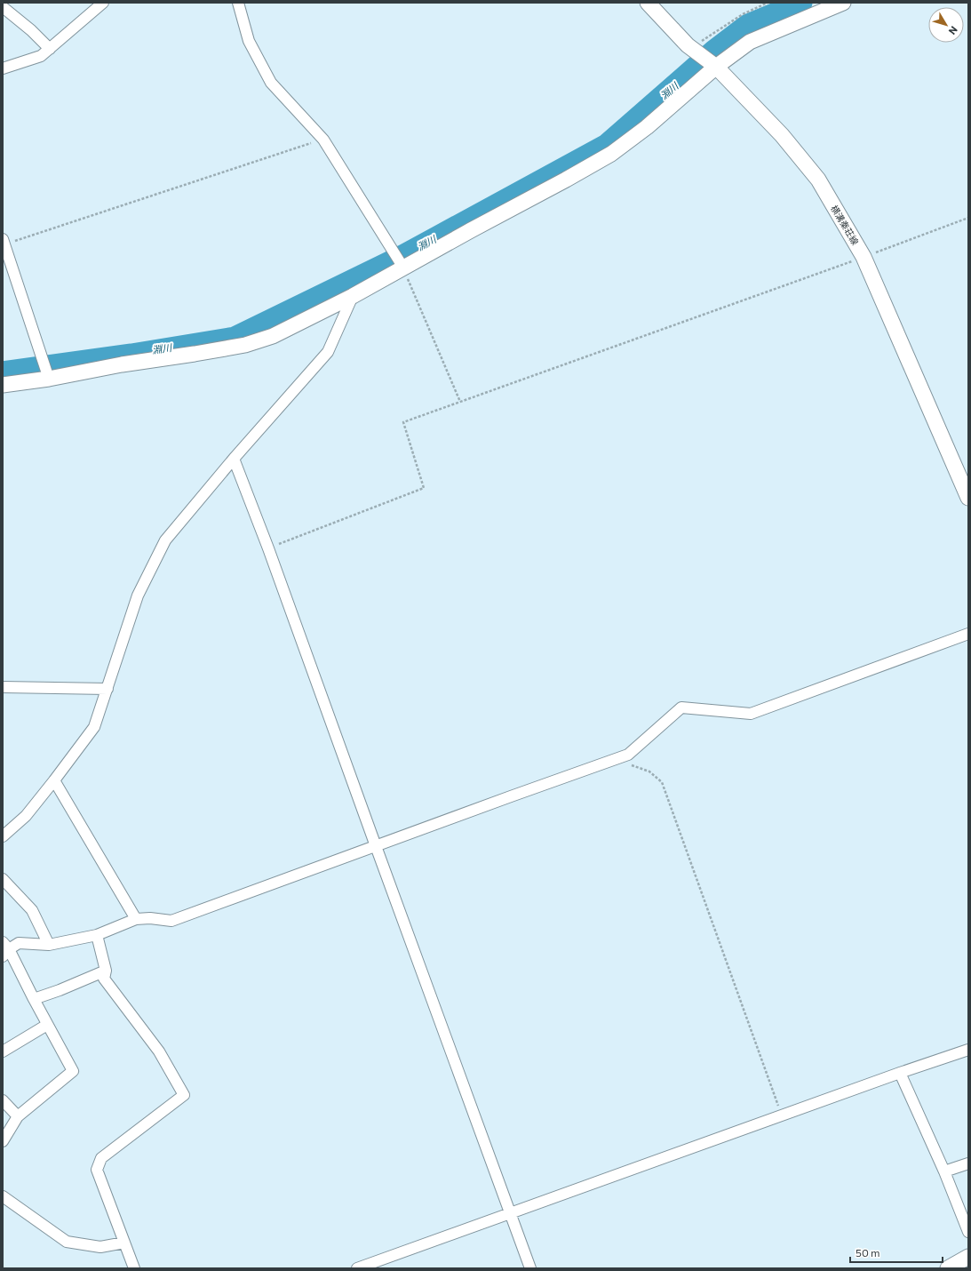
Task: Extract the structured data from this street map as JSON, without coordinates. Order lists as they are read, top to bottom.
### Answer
{
  "streets": {
    "street": ["横溝秦荘線"]
  },
  "water": ["淵川"],
  "scale_bar": "50 m",
  "north": "bottom right"
}
